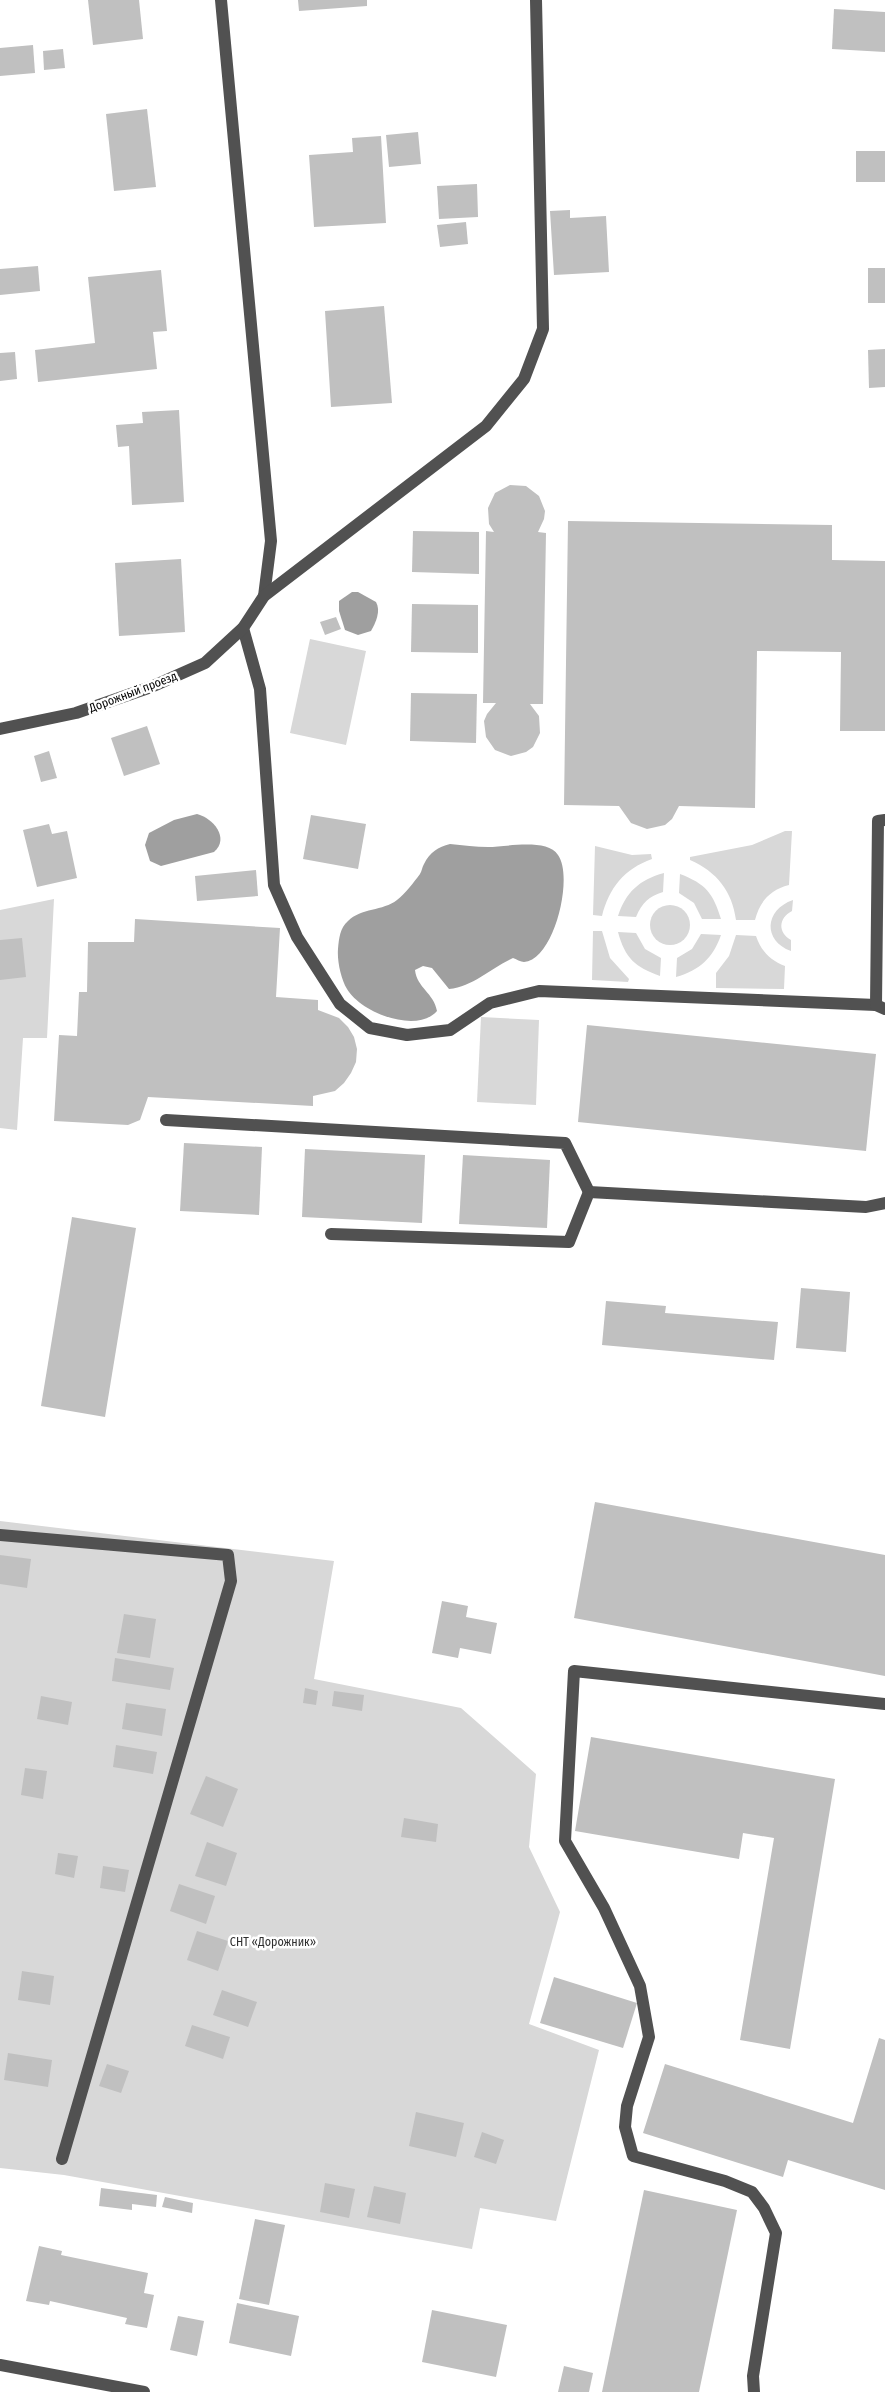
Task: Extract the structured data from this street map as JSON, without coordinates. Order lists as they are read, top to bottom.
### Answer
{
  "streets": {
    "street": ["Дорожный проезд"]
  },
  "parks": ["СНТ «Дорожник»"]
}
